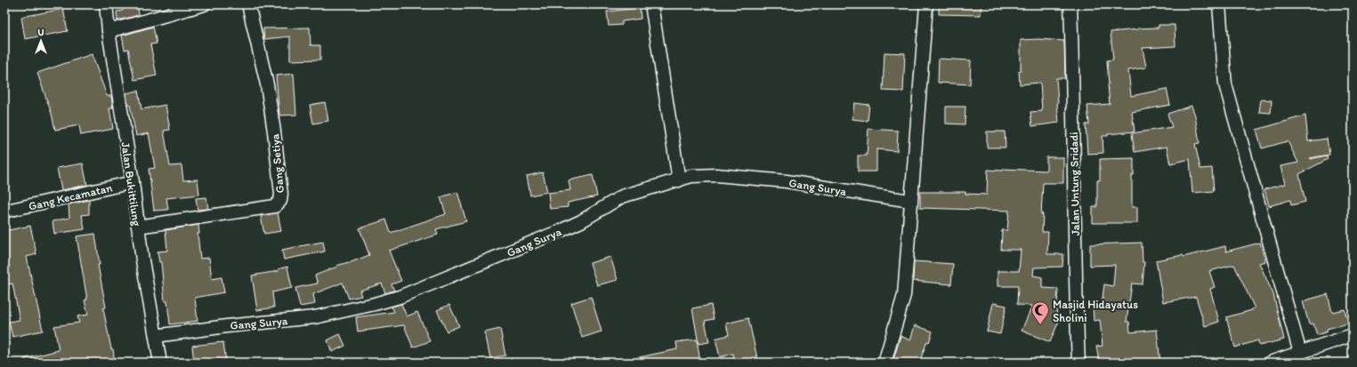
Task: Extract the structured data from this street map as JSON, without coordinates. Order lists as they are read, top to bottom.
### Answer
{
  "streets": {
    "street": [
      "Gang Setiya",
      "Jalan Bukittilung",
      "Jalan Untung Sridadi",
      "Gang Surya",
      "Gang Kecamatan"
    ]
  },
  "crossings": [
    ["Gang Setiya", "Jalan Bukittilung"],
    ["Jalan Bukittilung", "Gang Surya"],
    ["Jalan Bukittilung", "Gang Kecamatan"]
  ],
  "places": {
    "mosque": ["Masjid Hidayatus Sholini"]
  },
  "north": "top"
}
